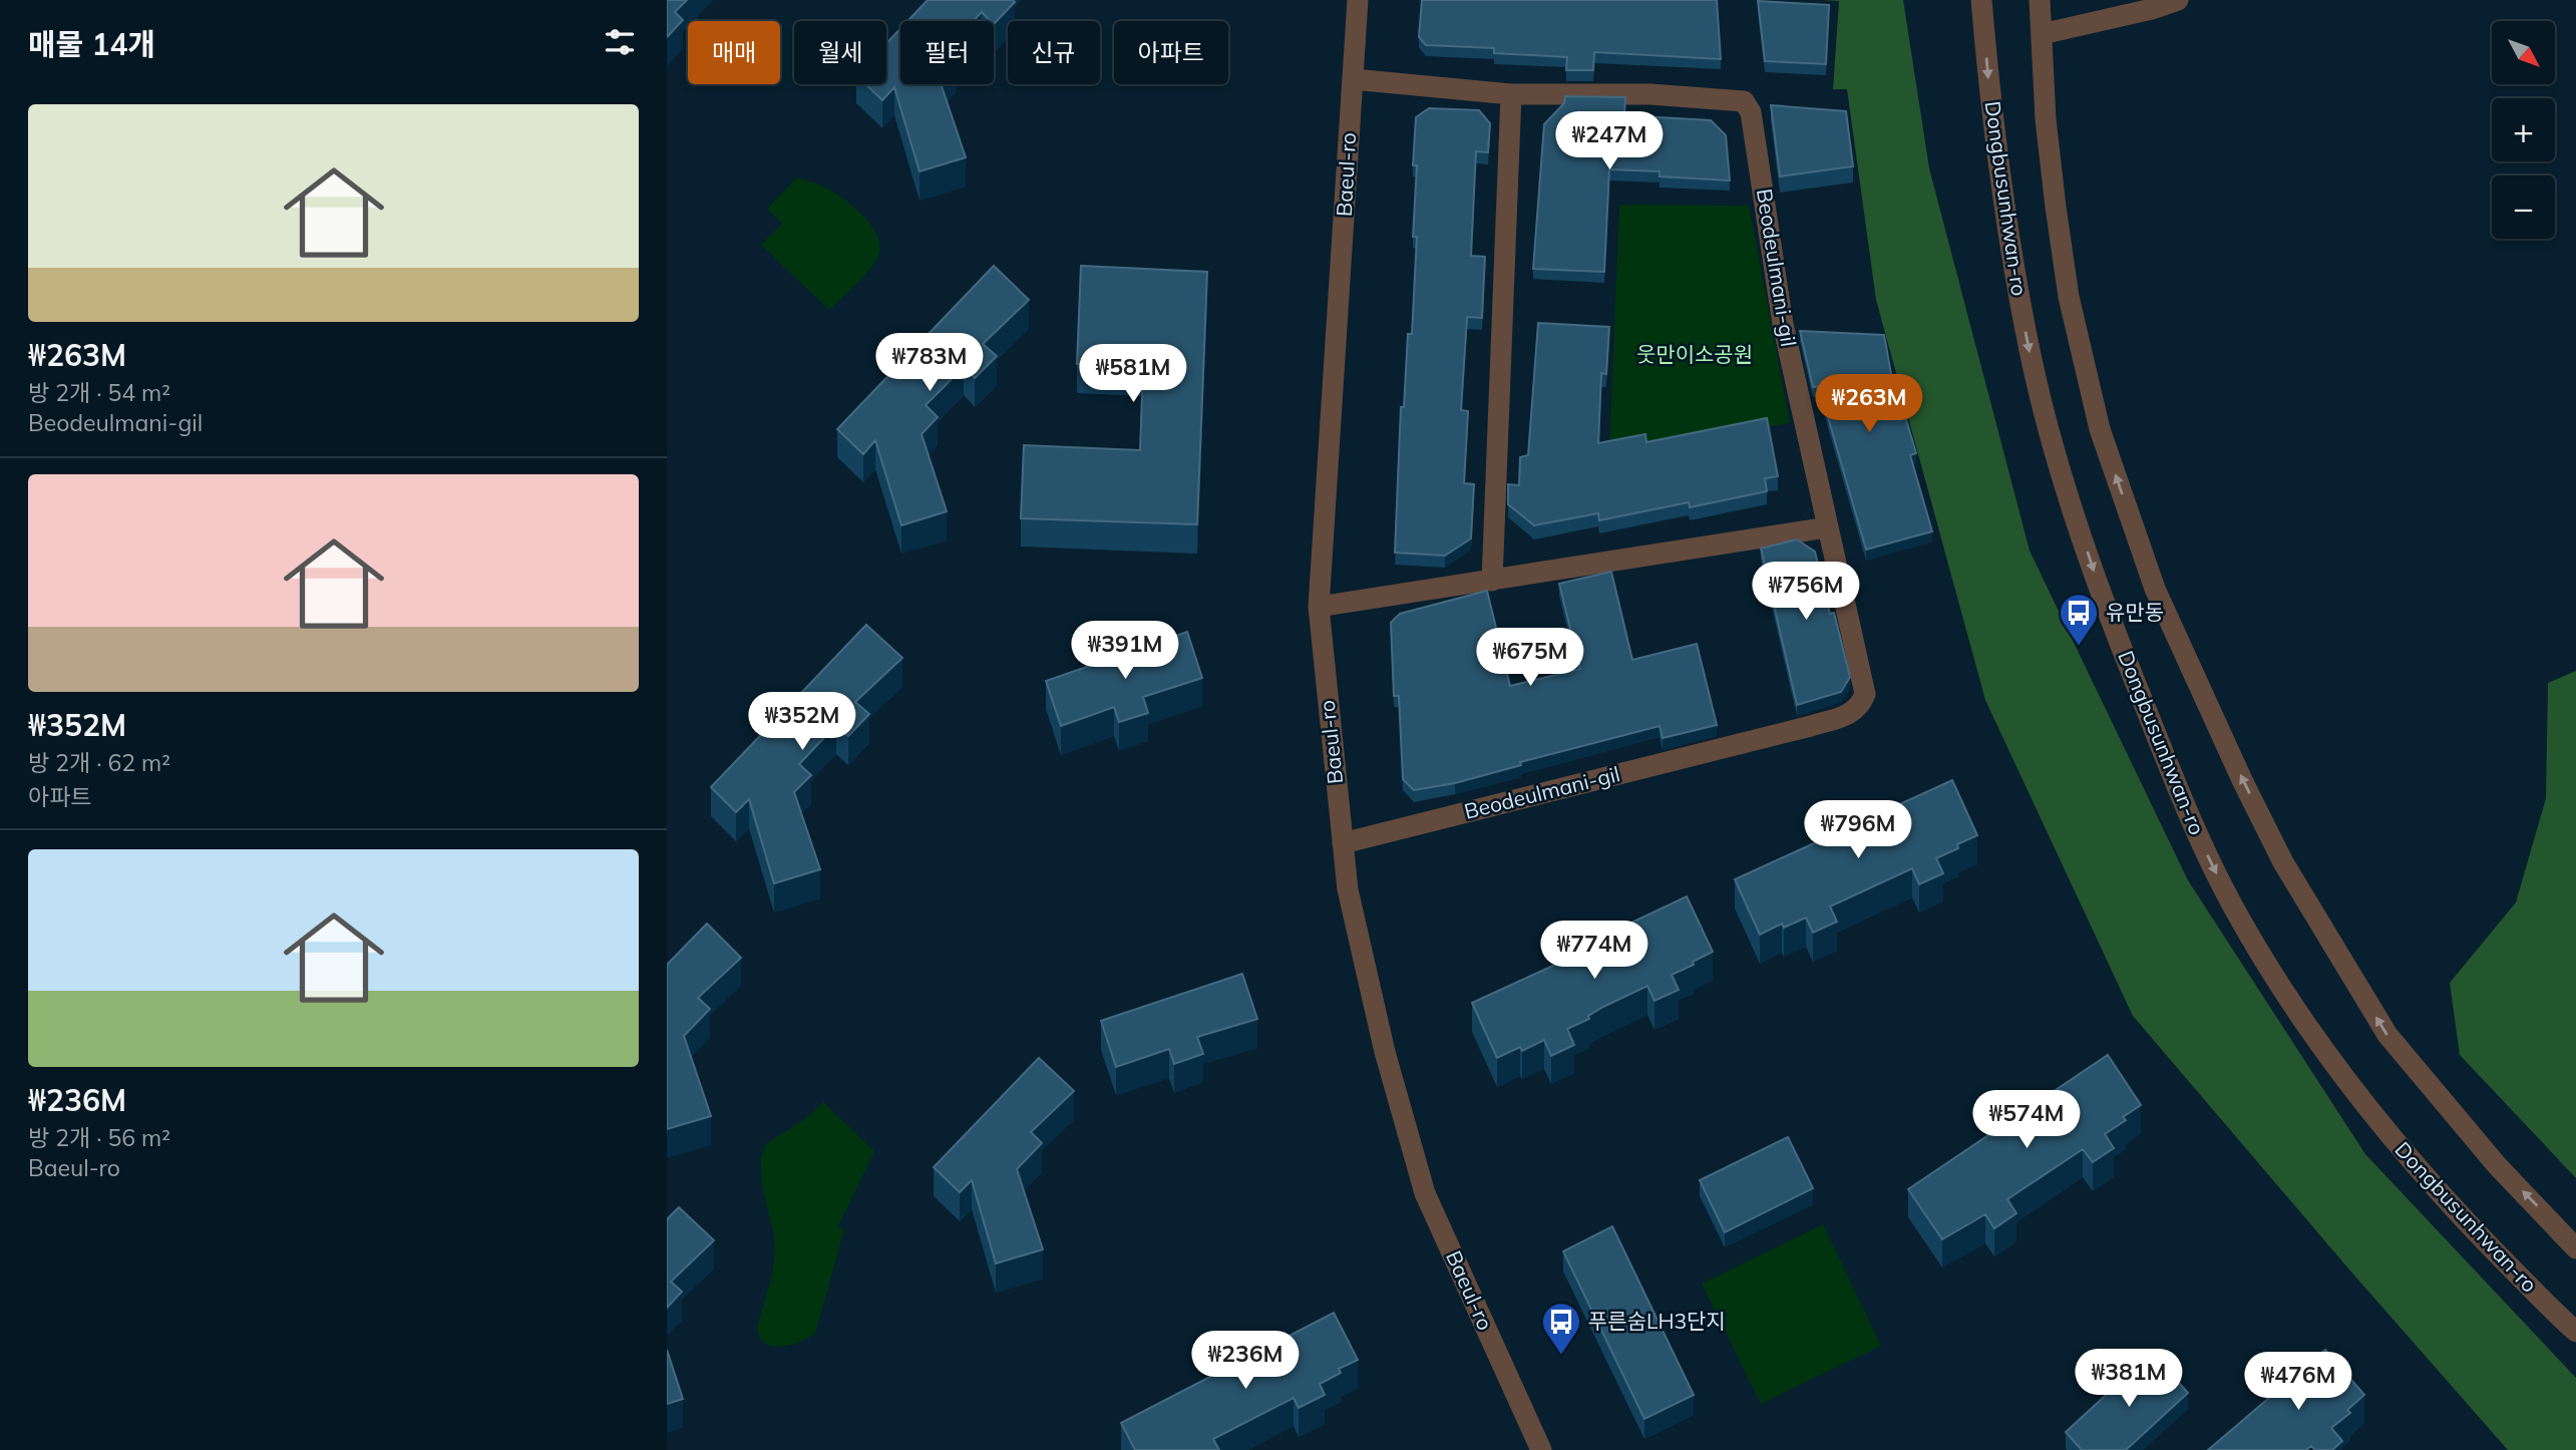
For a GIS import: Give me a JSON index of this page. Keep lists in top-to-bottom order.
{
  "streets": {
    "street": ["Baeul-ro", "Dongbusunhwan-ro", "Beodeulmani-gil"]
  },
  "crossings": [
    ["Baeul-ro", "Beodeulmani-gil"]
  ],
  "parks": ["웃만이소공원"],
  "places": {
    "bus stop": ["유만동", "푸른숨LH3단지"]
  },
  "north": "bottom right",
  "page": {
    "heading": "매물 14개",
    "map_buttons": ["+", "−"],
    "chip": [
      "매매",
      "월세",
      "필터",
      "신규",
      "아파트"
    ],
    "list": [
      {
        "name": "₩263M",
        "note": "방 2개 · 54 m² · Beodeulmani-gil"
      },
      {
        "name": "₩352M",
        "note": "방 2개 · 62 m² · 아파트"
      },
      {
        "name": "₩236M",
        "note": "방 2개 · 56 m² · Baeul-ro"
      }
    ],
    "price": [
      "₩247M",
      "₩783M",
      "₩581M",
      "₩263M",
      "₩756M",
      "₩391M",
      "₩675M",
      "₩352M",
      "₩796M",
      "₩774M",
      "₩574M",
      "₩236M",
      "₩381M",
      "₩476M"
    ]
  }
}
